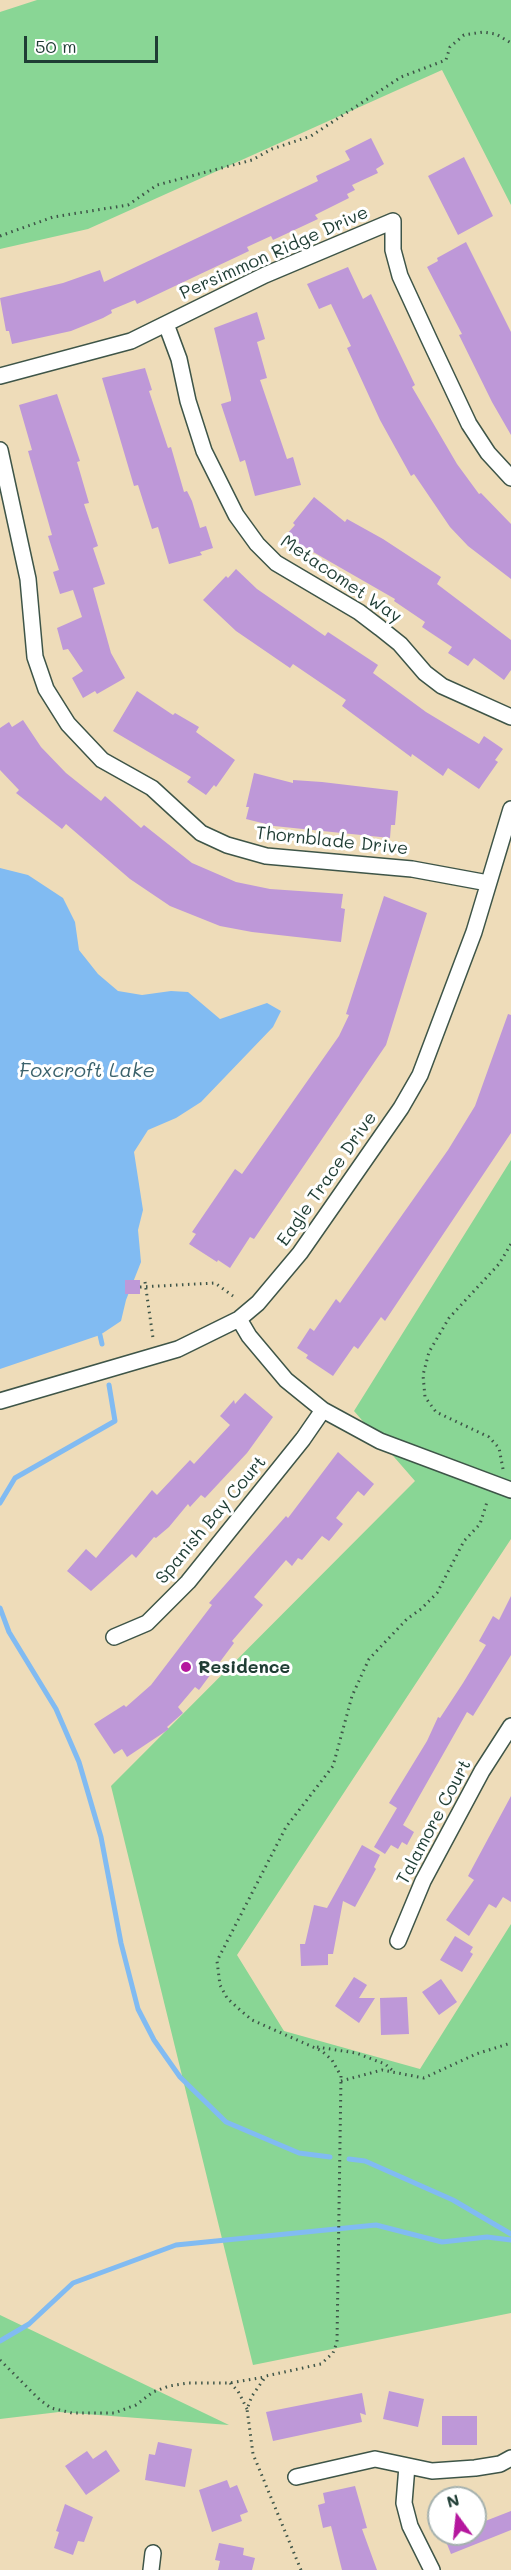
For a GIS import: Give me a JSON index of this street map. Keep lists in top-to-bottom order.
{
  "streets": {
    "street": [
      "Persimmon Ridge Drive",
      "Metacomet Way",
      "Thornblade Drive",
      "Eagle Trace Drive",
      "Spanish Bay Court",
      "Talamore Court"
    ]
  },
  "crossings": [
    ["Persimmon Ridge Drive", "Metacomet Way"],
    ["Thornblade Drive", "Eagle Trace Drive"]
  ],
  "water": ["Foxcroft Lake"],
  "places": ["Residence"],
  "scale_bar": "50 m",
  "north": "top"
}
